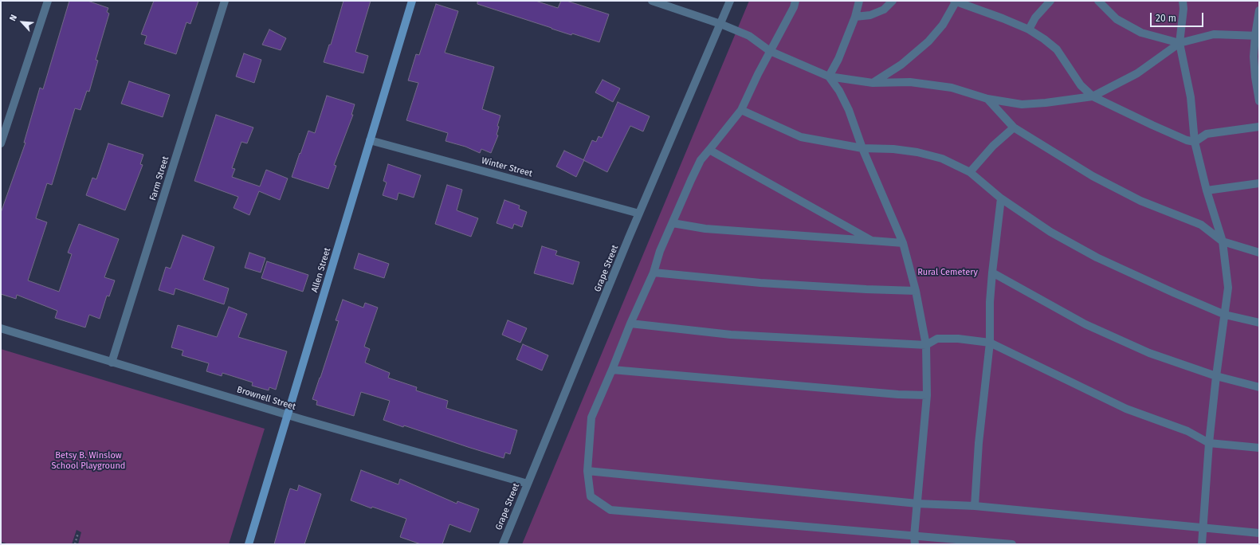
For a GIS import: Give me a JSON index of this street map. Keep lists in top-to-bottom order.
{
  "streets": {
    "street": [
      "Winter Street",
      "Farm Street",
      "Grape Street",
      "Allen Street",
      "Brownell Street"
    ]
  },
  "crossings": [
    ["Winter Street", "Grape Street"],
    ["Winter Street", "Allen Street"],
    ["Farm Street", "Brownell Street"],
    ["Grape Street", "Brownell Street"],
    ["Allen Street", "Brownell Street"]
  ],
  "parks": ["Rural Cemetery", "Betsy B. Winslow School Playground"],
  "scale_bar": "20 m",
  "north": "top left"
}
